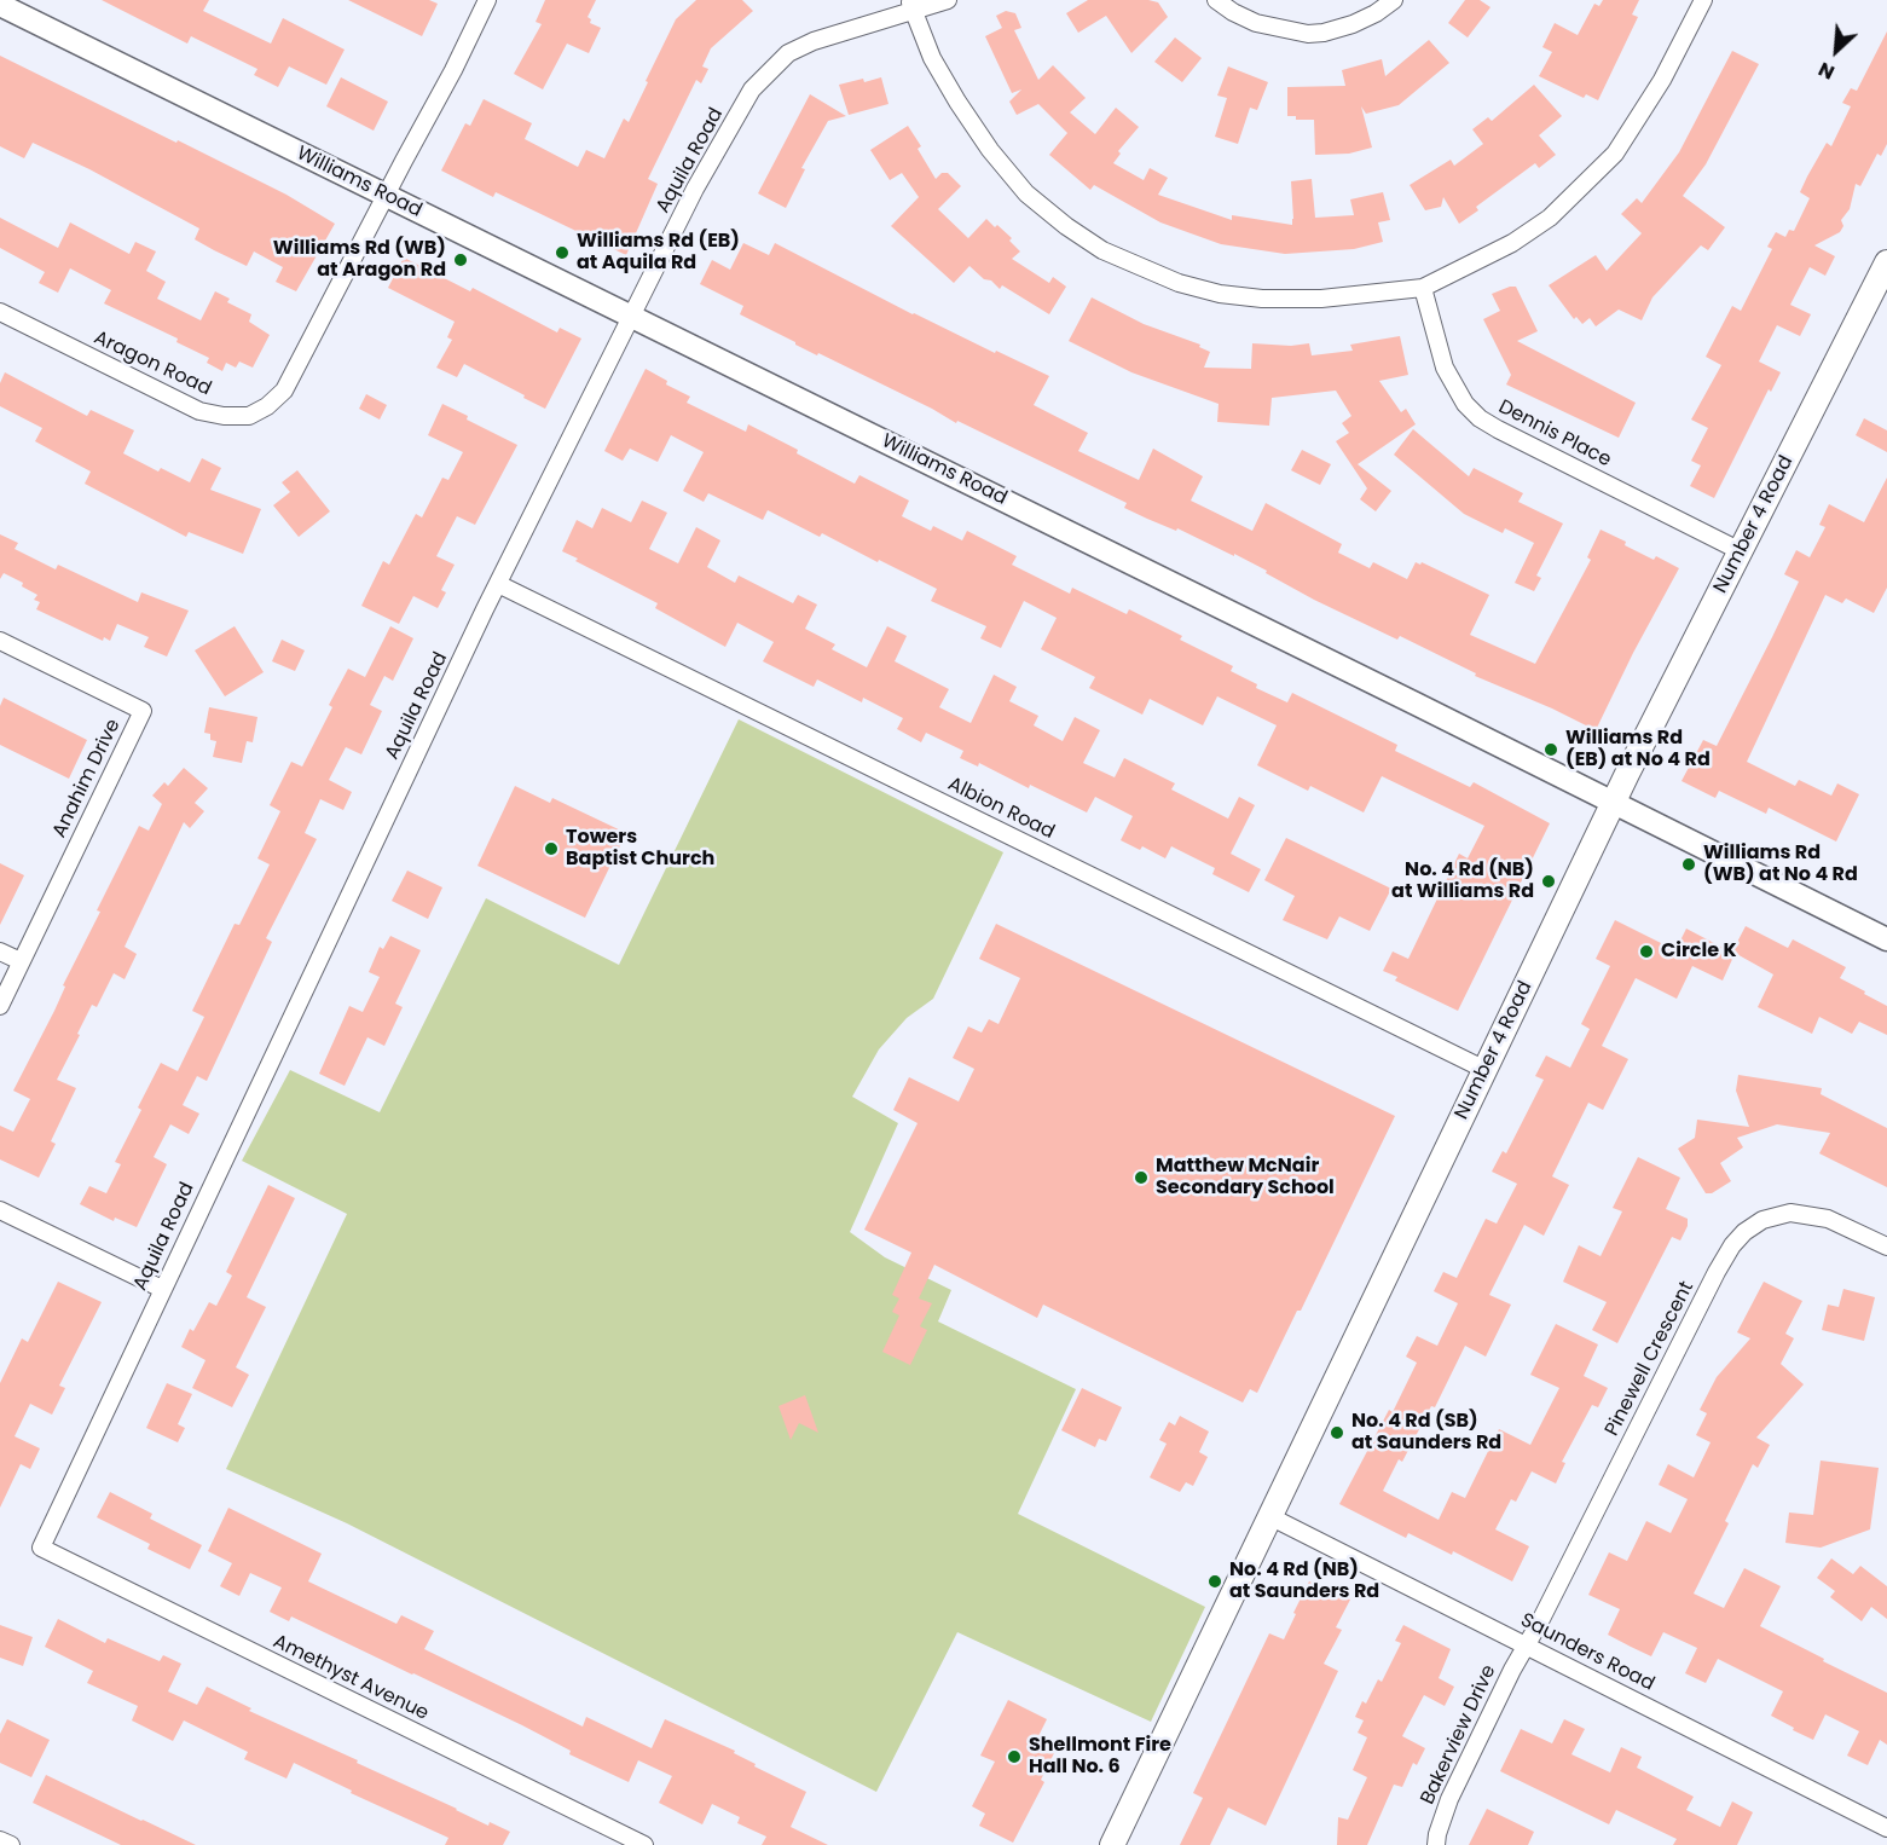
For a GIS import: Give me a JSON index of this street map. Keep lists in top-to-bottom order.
{
  "streets": {
    "main road": ["Number 4 Road"],
    "street": [
      "Aquila Road",
      "Williams Road",
      "Aragon Road",
      "Dennis Place",
      "Anahim Drive",
      "Albion Road",
      "Pinewell Crescent",
      "Saunders Road",
      "Amethyst Avenue",
      "Bakerview Drive"
    ]
  },
  "crossings": [
    ["Aquila Road", "Williams Road"],
    ["Aquila Road", "Albion Road"],
    ["Aquila Road", "Amethyst Avenue"],
    ["Williams Road", "Aragon Road"],
    ["Williams Road", "Number 4 Road"],
    ["Dennis Place", "Number 4 Road"],
    ["Number 4 Road", "Albion Road"],
    ["Number 4 Road", "Saunders Road"],
    ["Pinewell Crescent", "Saunders Road"],
    ["Pinewell Crescent", "Bakerview Drive"],
    ["Saunders Road", "Bakerview Drive"]
  ],
  "places": [
    "Williams Rd (EB) at Aquila Rd",
    "Williams Rd (WB) at Aragon Rd",
    "Williams Rd (EB) at No 4 Rd",
    "Towers Baptist Church",
    "Williams Rd (WB) at No 4 Rd",
    "No. 4 Rd (NB) at Williams Rd",
    "Circle K",
    "Matthew McNair Secondary School",
    "No. 4 Rd (SB) at Saunders Rd",
    "No. 4 Rd (NB) at Saunders Rd",
    "Shellmont Fire Hall No. 6"
  ],
  "north": "bottom left"
}
